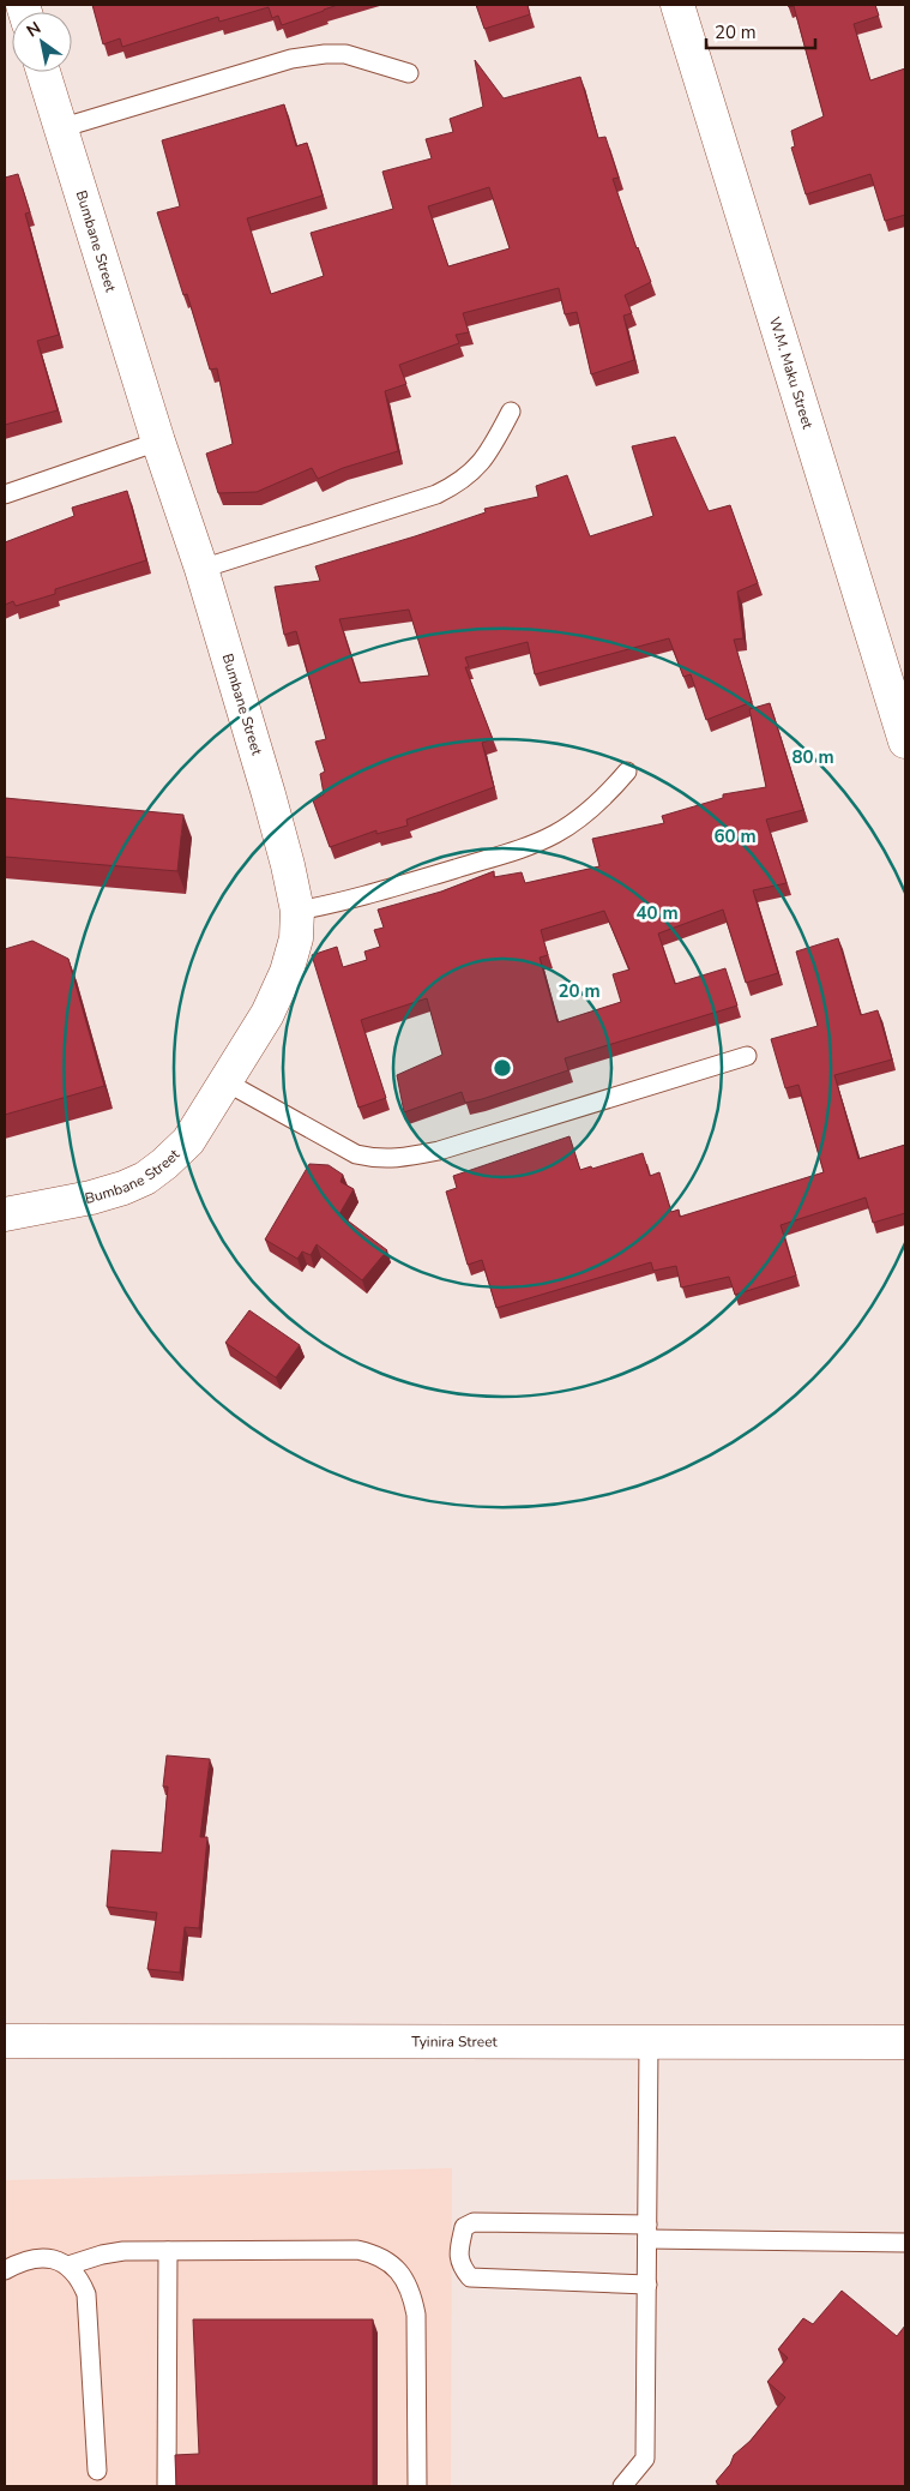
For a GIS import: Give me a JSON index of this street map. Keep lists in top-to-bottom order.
{
  "streets": {
    "street": ["Bumbane Street", "W.M. Maku Street", "Tyinira Street"]
  },
  "scale_bar": "20 m",
  "north": "top left",
  "rings": [
    "80 m",
    "60 m",
    "40 m",
    "20 m"
  ]
}
